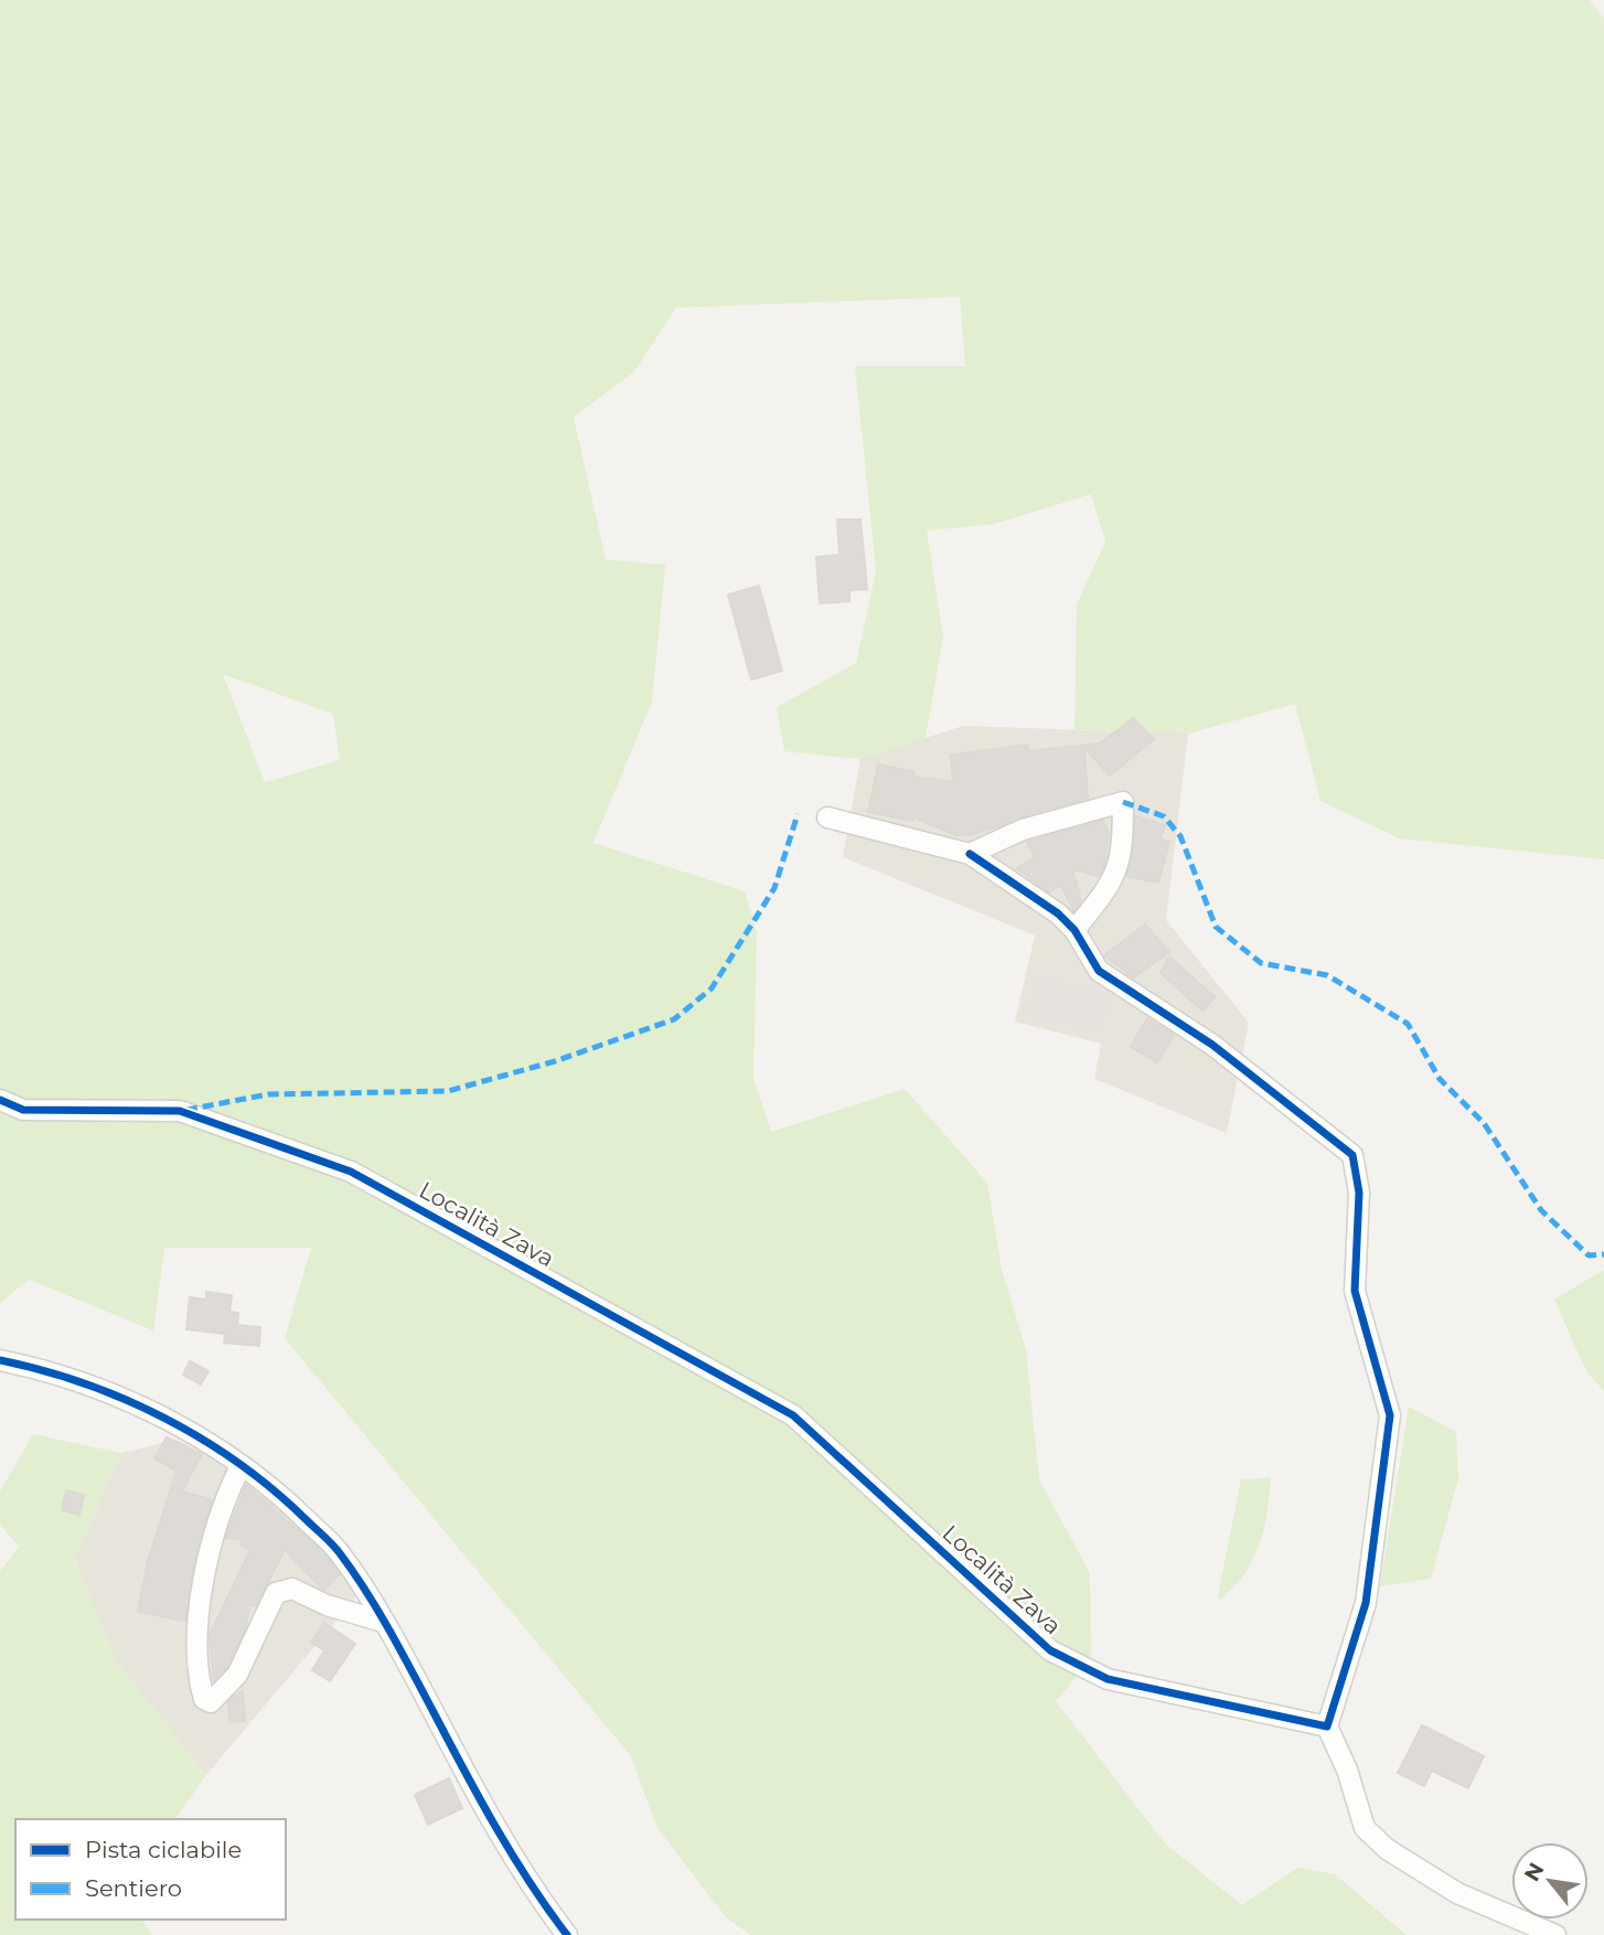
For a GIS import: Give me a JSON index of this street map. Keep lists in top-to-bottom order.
{
  "streets": {
    "street": ["Località Zava"]
  },
  "legend": ["Pista ciclabile", "Sentiero"],
  "north": "top left"
}
